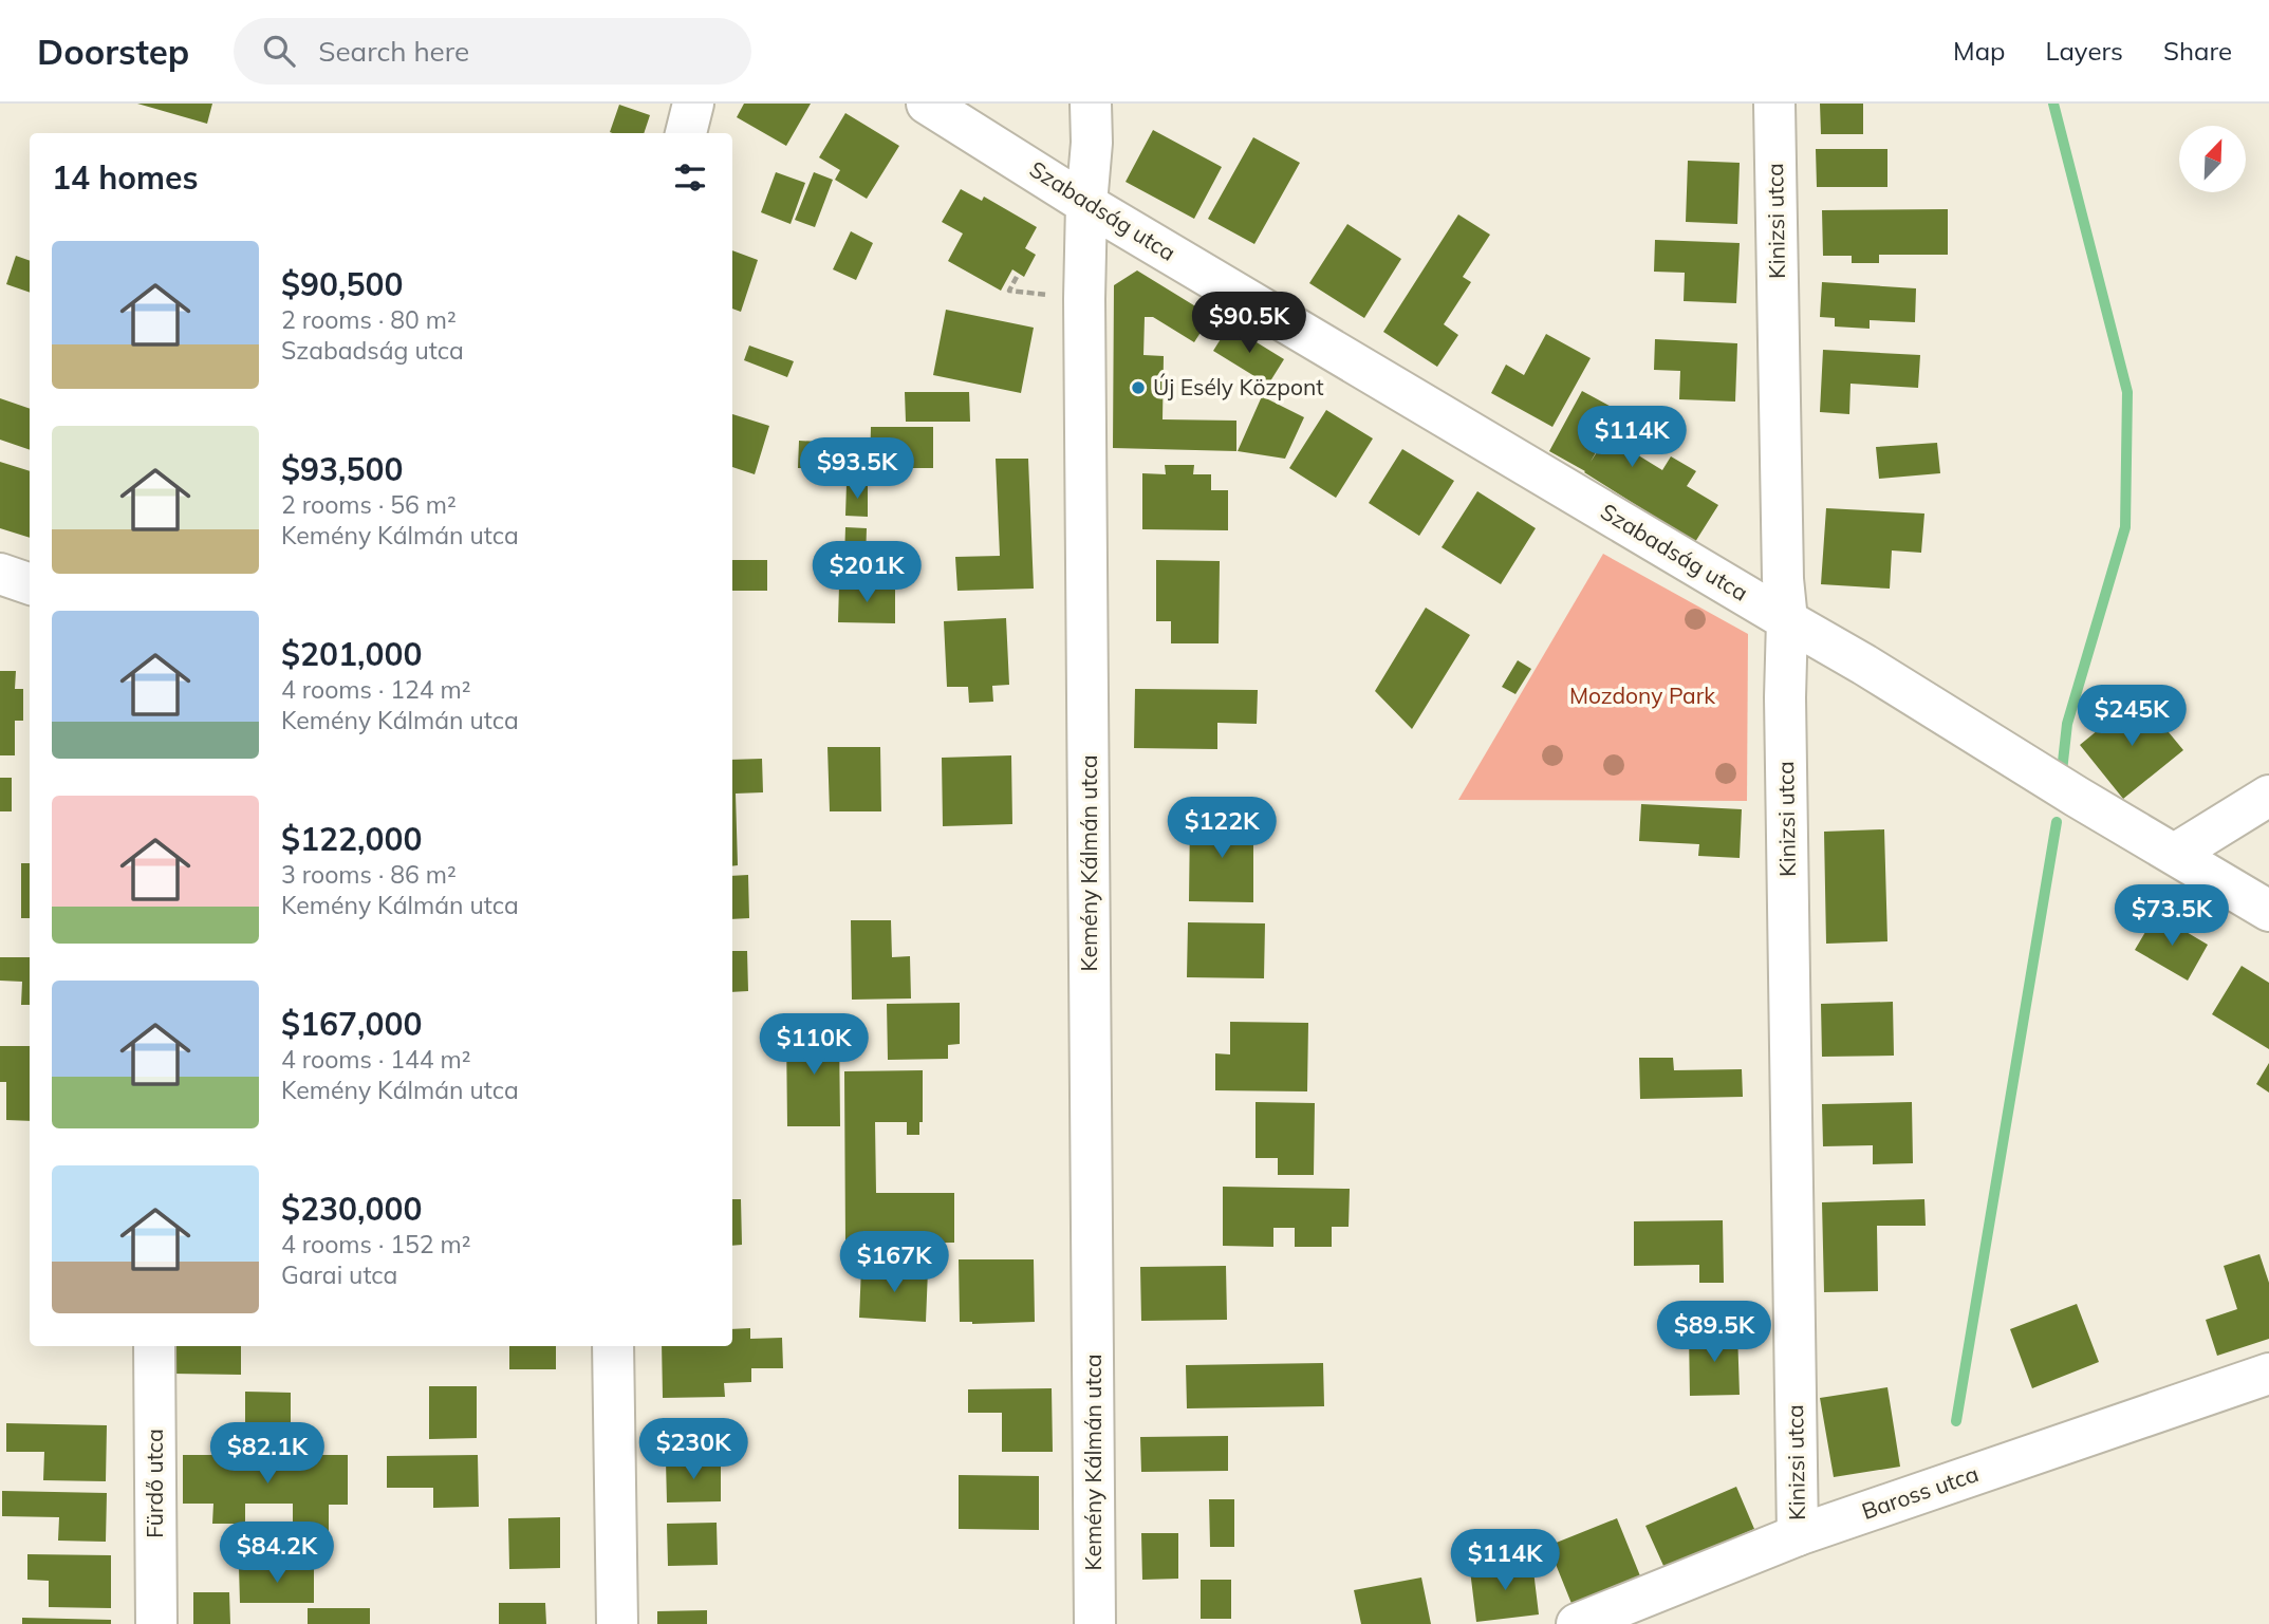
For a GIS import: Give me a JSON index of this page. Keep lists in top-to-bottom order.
{
  "streets": {
    "street": [
      "Szabadság utca",
      "Kinizsi utca",
      "Kemény Kálmán utca",
      "Fürdő utca",
      "Baross utca"
    ]
  },
  "crossings": [
    ["Szabadság utca", "Kinizsi utca"],
    ["Szabadság utca", "Kemény Kálmán utca"],
    ["Kinizsi utca", "Baross utca"]
  ],
  "parks": ["Mozdony Park"],
  "places": ["Új Esély Központ"],
  "north": "top right",
  "page": {
    "header": "Doorstep",
    "search": "Search here",
    "nav": ["Map", "Layers", "Share"],
    "heading": "14 homes",
    "list": [
      {
        "name": "$90,500",
        "note": "2 rooms · 80 m² · Szabadság utca"
      },
      {
        "name": "$93,500",
        "note": "2 rooms · 56 m² · Kemény Kálmán utca"
      },
      {
        "name": "$201,000",
        "note": "4 rooms · 124 m² · Kemény Kálmán utca"
      },
      {
        "name": "$122,000",
        "note": "3 rooms · 86 m² · Kemény Kálmán utca"
      },
      {
        "name": "$167,000",
        "note": "4 rooms · 144 m² · Kemény Kálmán utca"
      },
      {
        "name": "$230,000",
        "note": "4 rooms · 152 m² · Garai utca"
      }
    ],
    "price": [
      "$90.5K",
      "$114K",
      "$93.5K",
      "$201K",
      "$245K",
      "$122K",
      "$73.5K",
      "$110K",
      "$167K",
      "$89.5K",
      "$230K",
      "$82.1K",
      "$84.2K",
      "$114K"
    ]
  }
}
